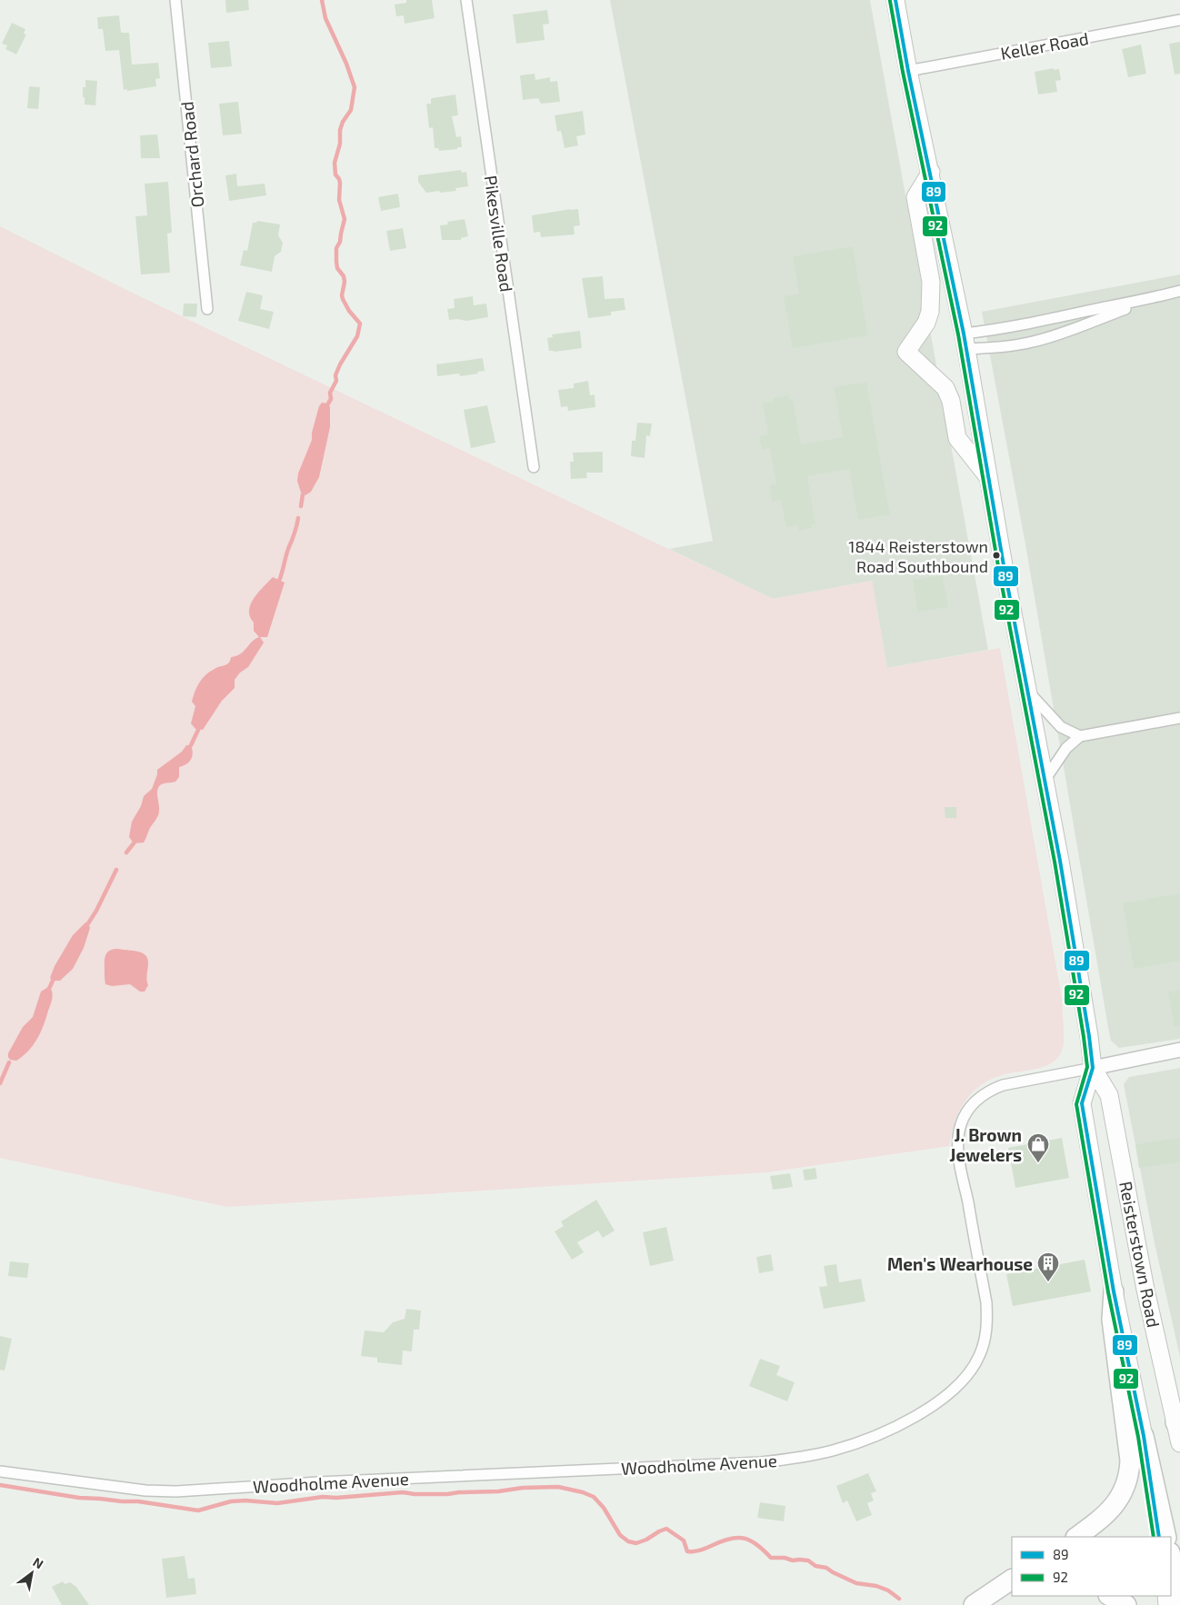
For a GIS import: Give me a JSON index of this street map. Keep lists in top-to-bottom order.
{
  "streets": {
    "main road": ["Reisterstown Road"],
    "street": [
      "Keller Road",
      "Orchard Road",
      "Pikesville Road",
      "Woodholme Avenue"
    ]
  },
  "crossings": [
    ["Keller Road", "Reisterstown Road"],
    ["Reisterstown Road", "Woodholme Avenue"]
  ],
  "places": {
    "other": ["1844 Reisterstown Road Southbound"],
    "shop": ["J. Brown Jewelers"],
    "building": ["Men's Wearhouse"]
  },
  "lines": ["transit line 89", "transit line 92"],
  "legend": ["89", "92"],
  "north": "top right"
}
